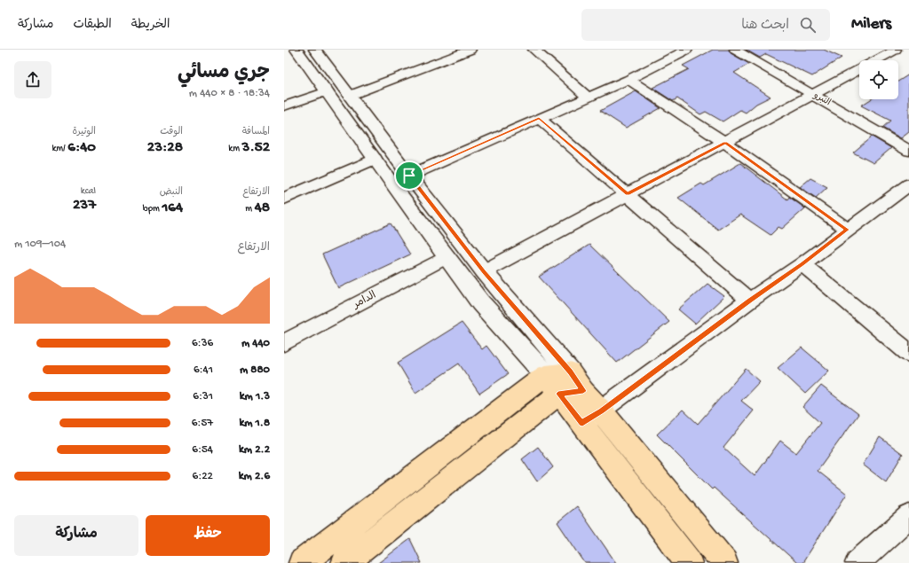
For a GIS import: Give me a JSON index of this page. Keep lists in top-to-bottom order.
{
  "streets": {
    "street": ["النبرو", "الدامر"]
  },
  "page": {
    "header": "Milers",
    "search": "ابحث هنا",
    "nav": ["الخريطة", "الطبقات", "مشاركة"],
    "heading": ["جري مسائي", "18:34 · 8 × 440 m"],
    "stats": [
      ["المسافة", "3.52 km"],
      ["الوقت", "23:28"],
      ["الوتيرة", "6:40 /km"],
      ["الارتفاع", "48 m"],
      ["النبض", "164 bpm"],
      ["kcal", "237"]
    ],
    "chart": ["الارتفاع", "104–109 m"],
    "list": [
      {
        "name": "440 m",
        "note": "6:36"
      },
      {
        "name": "880 m",
        "note": "6:41"
      },
      {
        "name": "1.3 km",
        "note": "6:31"
      },
      {
        "name": "1.8 km",
        "note": "6:57"
      },
      {
        "name": "2.2 km",
        "note": "6:54"
      },
      {
        "name": "2.6 km",
        "note": "6:22"
      }
    ],
    "buttons": ["حفظ", "مشاركة"]
  }
}
